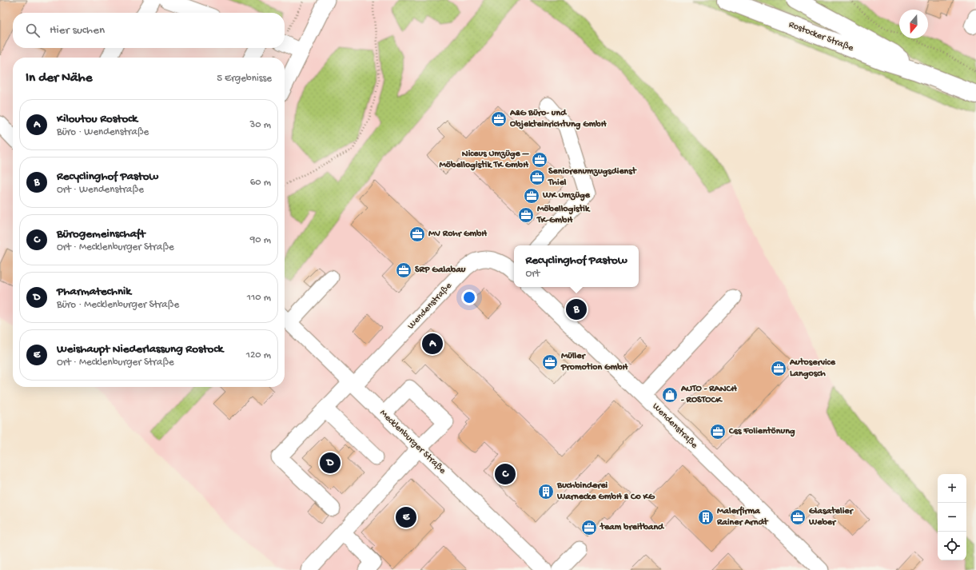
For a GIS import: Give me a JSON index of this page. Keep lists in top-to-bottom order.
{
  "streets": {
    "main road": ["Rostocker Straße"],
    "street": ["Wendenstraße", "Mecklenburger Straße"]
  },
  "crossings": [
    ["Wendenstraße", "Mecklenburger Straße"]
  ],
  "places": {
    "office": [
      "A&G Büro- und Objekteinrichtung GmbH",
      "Niceus Umzüge – Möbellogistik TK GmbH",
      "Seniorenumzugsdienst Thiel",
      "WK Umzüge",
      "Möbellogistik TK-GmbH",
      "MV Rohr GmbH",
      "SRP Galabau",
      "Müller Promotion GmbH",
      "Autoservice Langosch",
      "Css Folientönung",
      "Glasatelier Weber",
      "team breitband"
    ],
    "shop": ["AUTO - RANCH - ROSTOCK"],
    "building": ["Buchbinderei Warnecke GmbH & Co KG", "Malerfirma Rainer Arndt"]
  },
  "north": "bottom",
  "page": {
    "search": "Hier suchen",
    "heading": ["In der Nähe", "5 Ergebnisse"],
    "list": [
      {
        "mark": "A",
        "name": "Kiloutou Rostock",
        "note": "Büro · Wendenstraße",
        "value": "30 m"
      },
      {
        "mark": "B",
        "name": "Recyclinghof Pastow",
        "note": "Ort · Wendenstraße",
        "value": "60 m"
      },
      {
        "mark": "C",
        "name": "Bürogemeinschaft",
        "note": "Ort · Mecklenburger Straße",
        "value": "90 m"
      },
      {
        "mark": "D",
        "name": "Pharmatechnik",
        "note": "Büro · Mecklenburger Straße",
        "value": "110 m"
      },
      {
        "mark": "E",
        "name": "Weishaupt Niederlassung Rostock",
        "note": "Ort · Mecklenburger Straße",
        "value": "120 m"
      }
    ],
    "popup": ["Recyclinghof Pastow", "Ort"],
    "pins": [
      "B",
      "A",
      "D",
      "C",
      "E"
    ],
    "map_buttons": ["+", "−"]
  }
}
